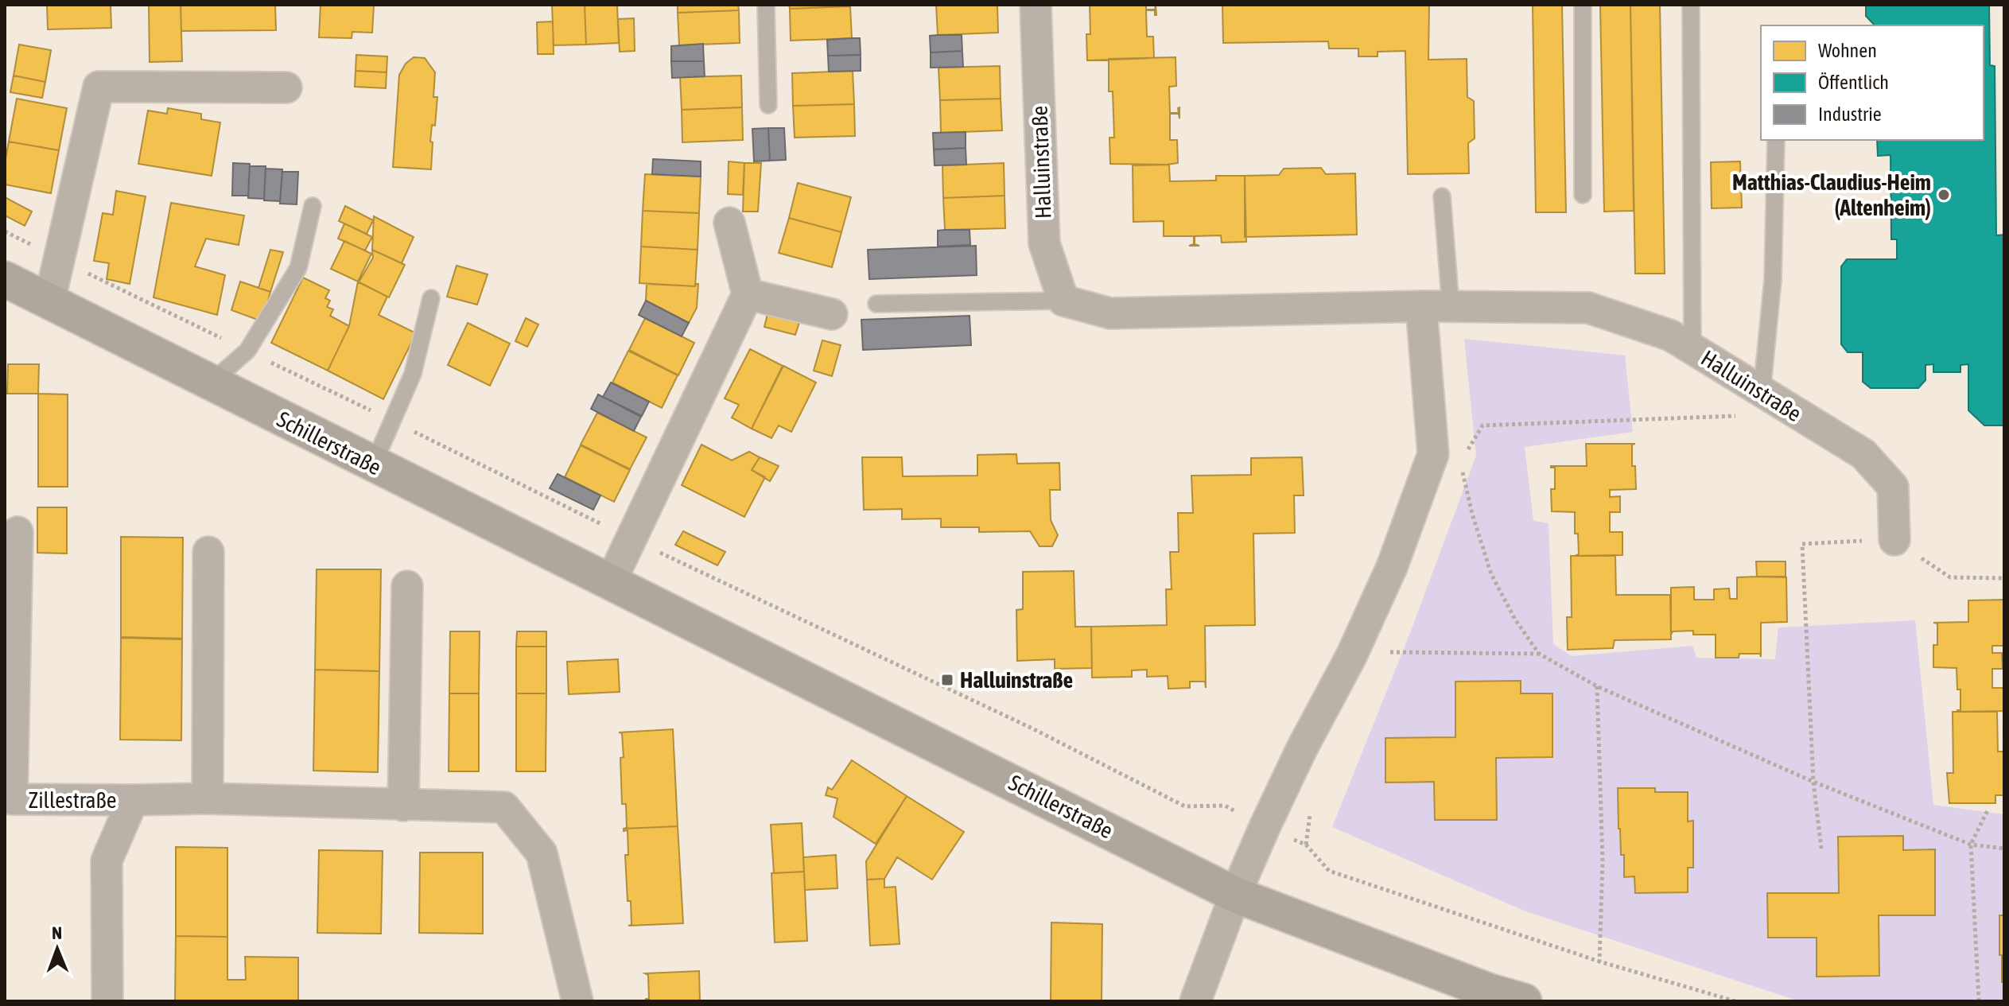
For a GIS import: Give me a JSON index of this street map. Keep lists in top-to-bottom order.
{
  "streets": {
    "main road": ["Schillerstraße"],
    "street": ["Halluinstraße", "Zillestraße"]
  },
  "places": {
    "other": ["Matthias-Claudius-Heim (Altenheim)"],
    "transit": ["Halluinstraße"]
  },
  "legend": ["Wohnen", "Öffentlich", "Industrie"],
  "north": "top"
}
